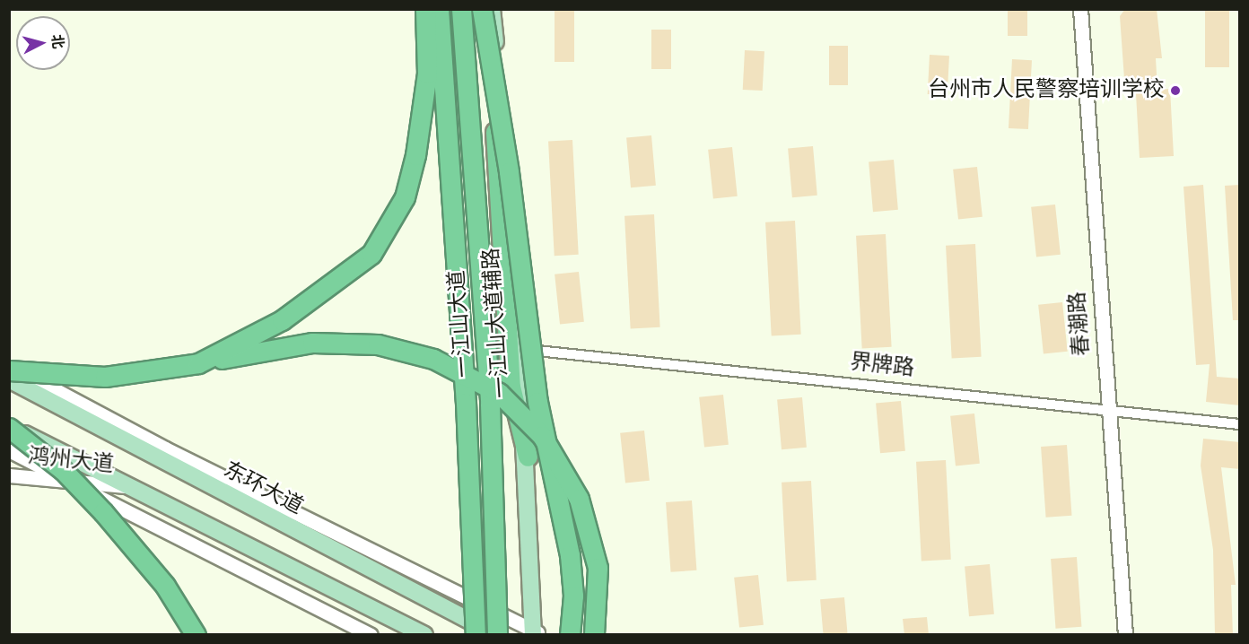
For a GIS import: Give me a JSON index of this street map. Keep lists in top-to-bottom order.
{
  "streets": {
    "highway": ["一江山大道"],
    "main road": [
      "一江山大道辅路",
      "春潮路",
      "鸿州大道",
      "东环大道"
    ],
    "street": ["界牌路"]
  },
  "crossings": [
    ["一江山大道辅路", "界牌路"],
    ["一江山大道", "东环大道"],
    ["春潮路", "界牌路"]
  ],
  "places": ["台州市人民警察培训学校"],
  "north": "right"
}
